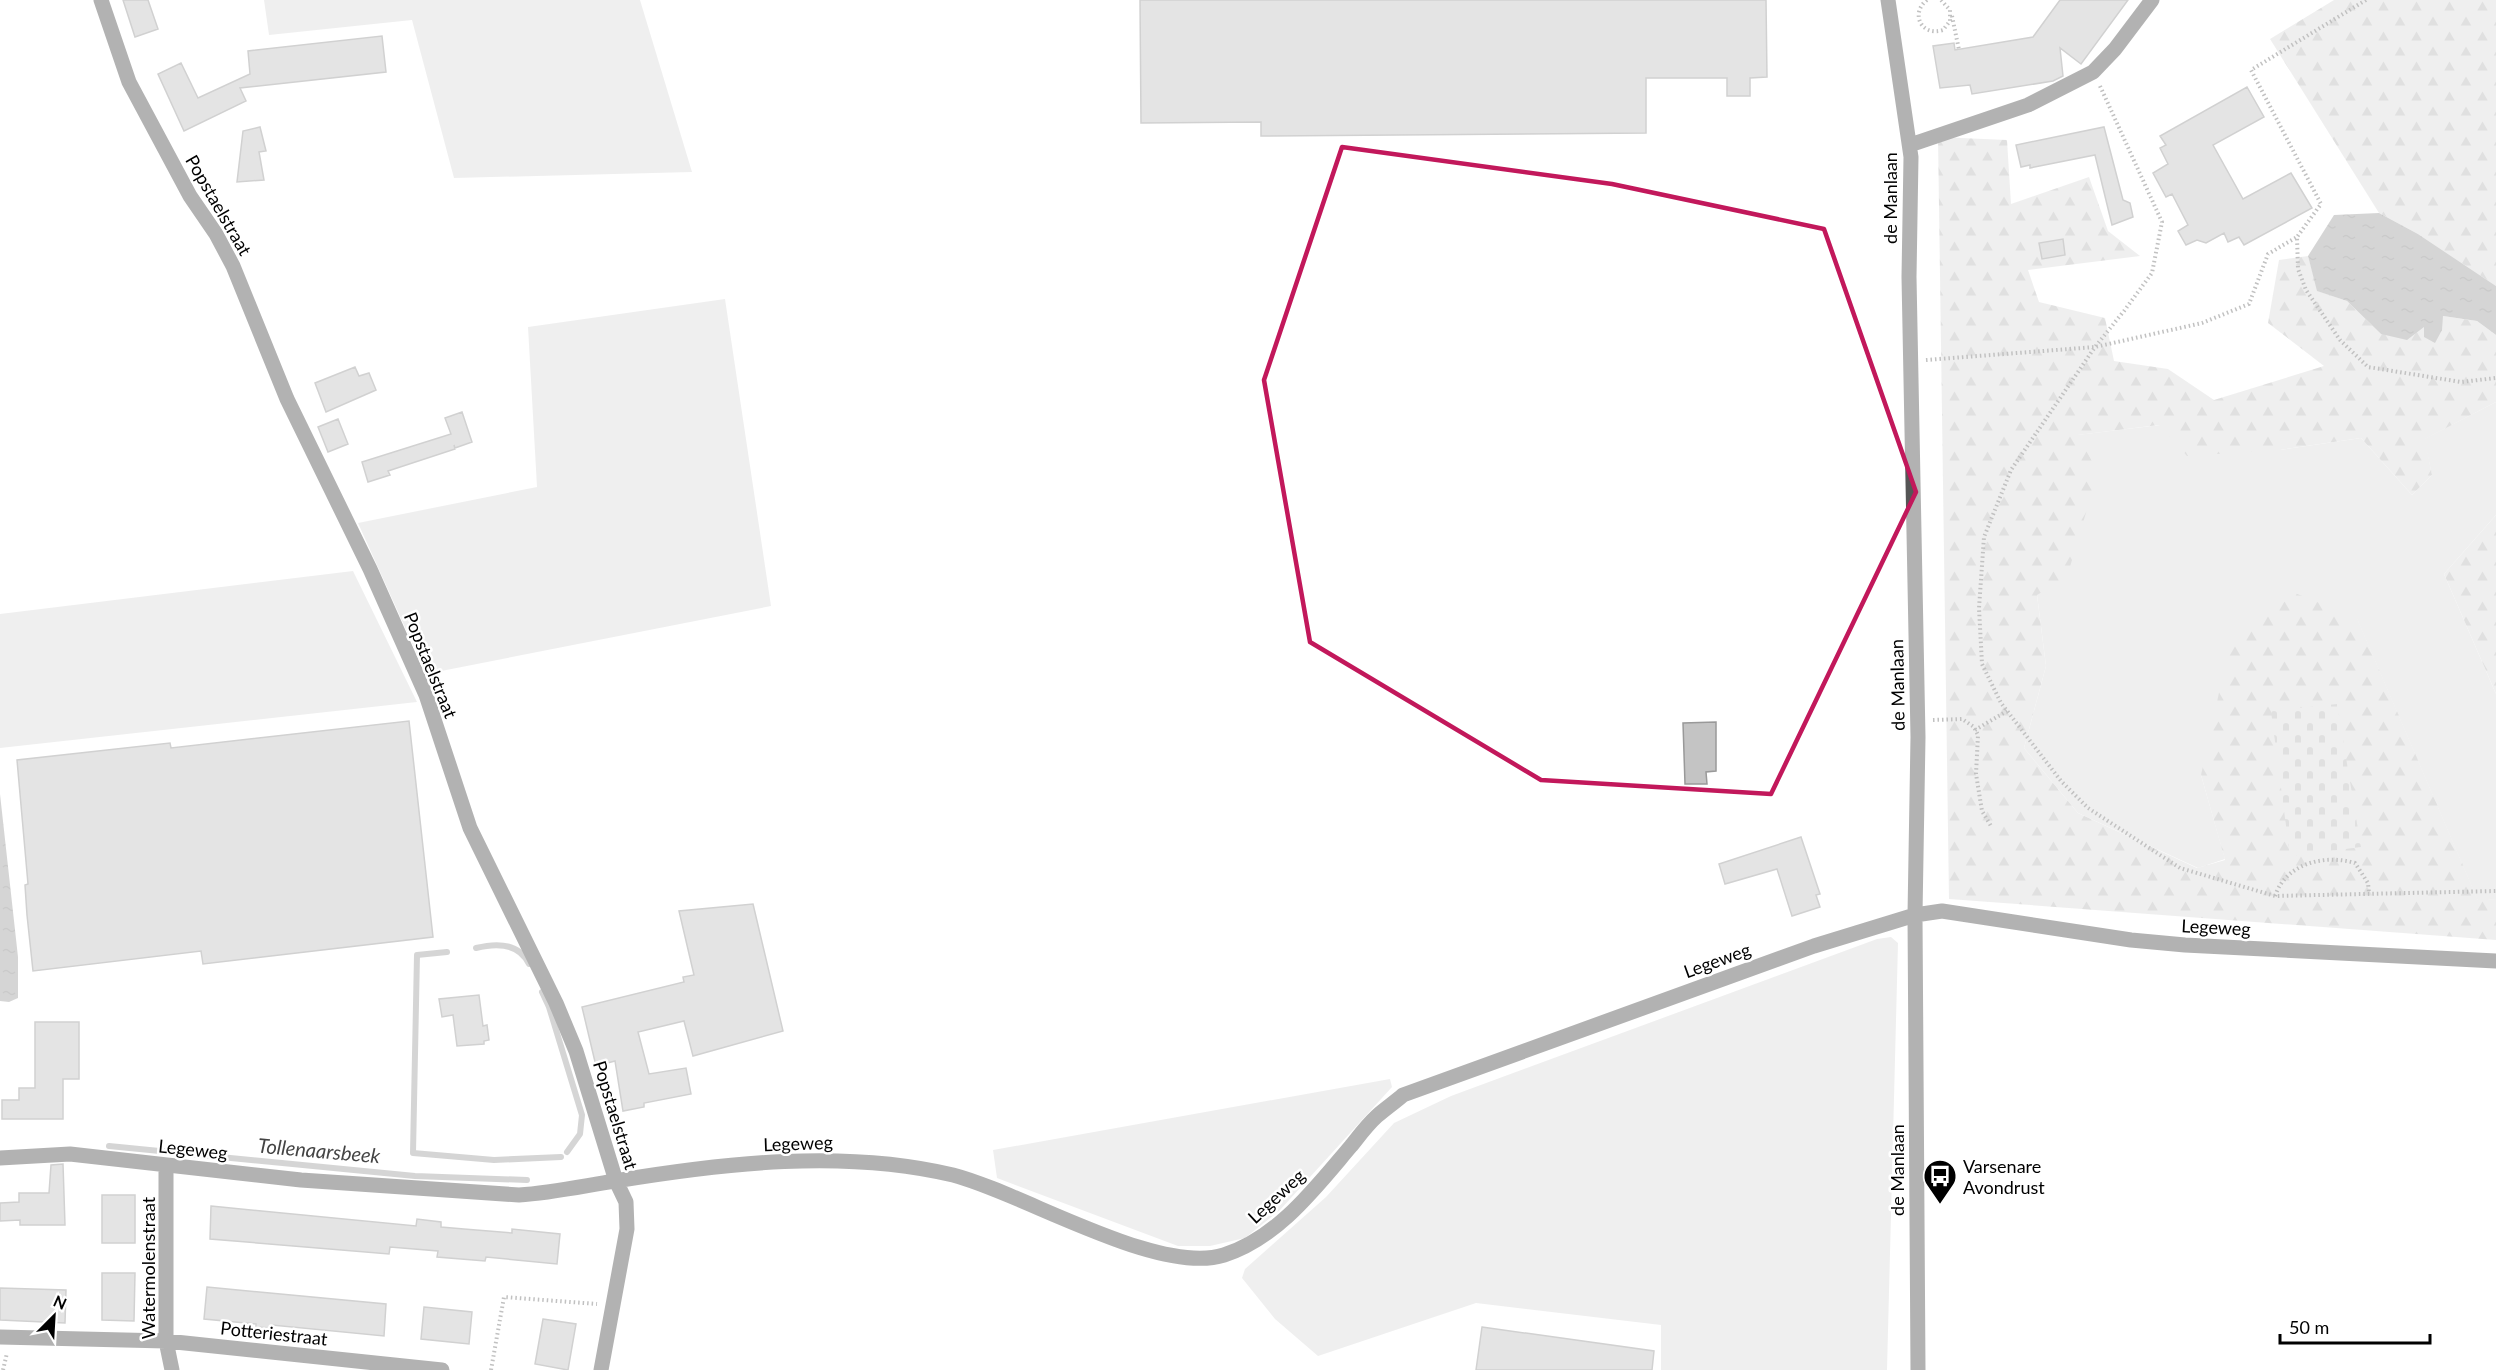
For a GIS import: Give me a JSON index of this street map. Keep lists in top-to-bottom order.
{
  "streets": {
    "street": [
      "de Manlaan",
      "Popstaelstraat",
      "Legeweg",
      "Watermolenstraat",
      "Potteriestraat"
    ]
  },
  "crossings": [
    ["de Manlaan", "Legeweg"],
    ["Popstaelstraat", "Legeweg"],
    ["Legeweg", "Watermolenstraat"],
    ["Watermolenstraat", "Potteriestraat"]
  ],
  "water": ["Tollenaarsbeek"],
  "places": {
    "bus stop": ["Varsenare Avondrust"]
  },
  "scale_bar": "50 m",
  "north": "top right"
}
